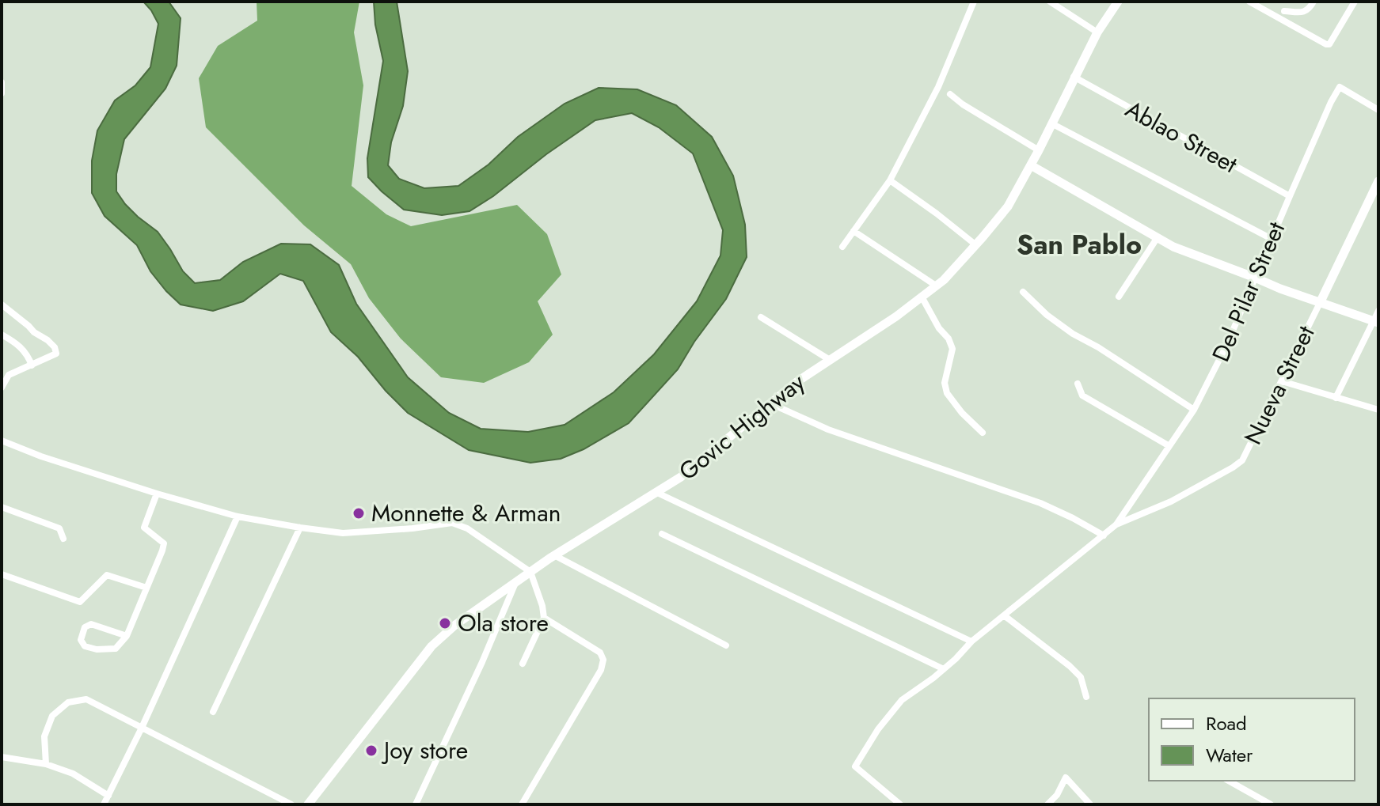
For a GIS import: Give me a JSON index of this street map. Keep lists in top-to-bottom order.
{
  "streets": {
    "main road": ["Nueva Street", "Govic Highway"],
    "street": ["Ablao Street", "Del Pilar Street"]
  },
  "crossings": [
    ["Ablao Street", "Del Pilar Street"],
    ["Ablao Street", "Govic Highway"],
    ["Del Pilar Street", "Nueva Street"]
  ],
  "districts": ["San Pablo"],
  "places": ["Monnette & Arman", "Ola store", "Joy store"],
  "legend": ["Road", "Water"]
}
